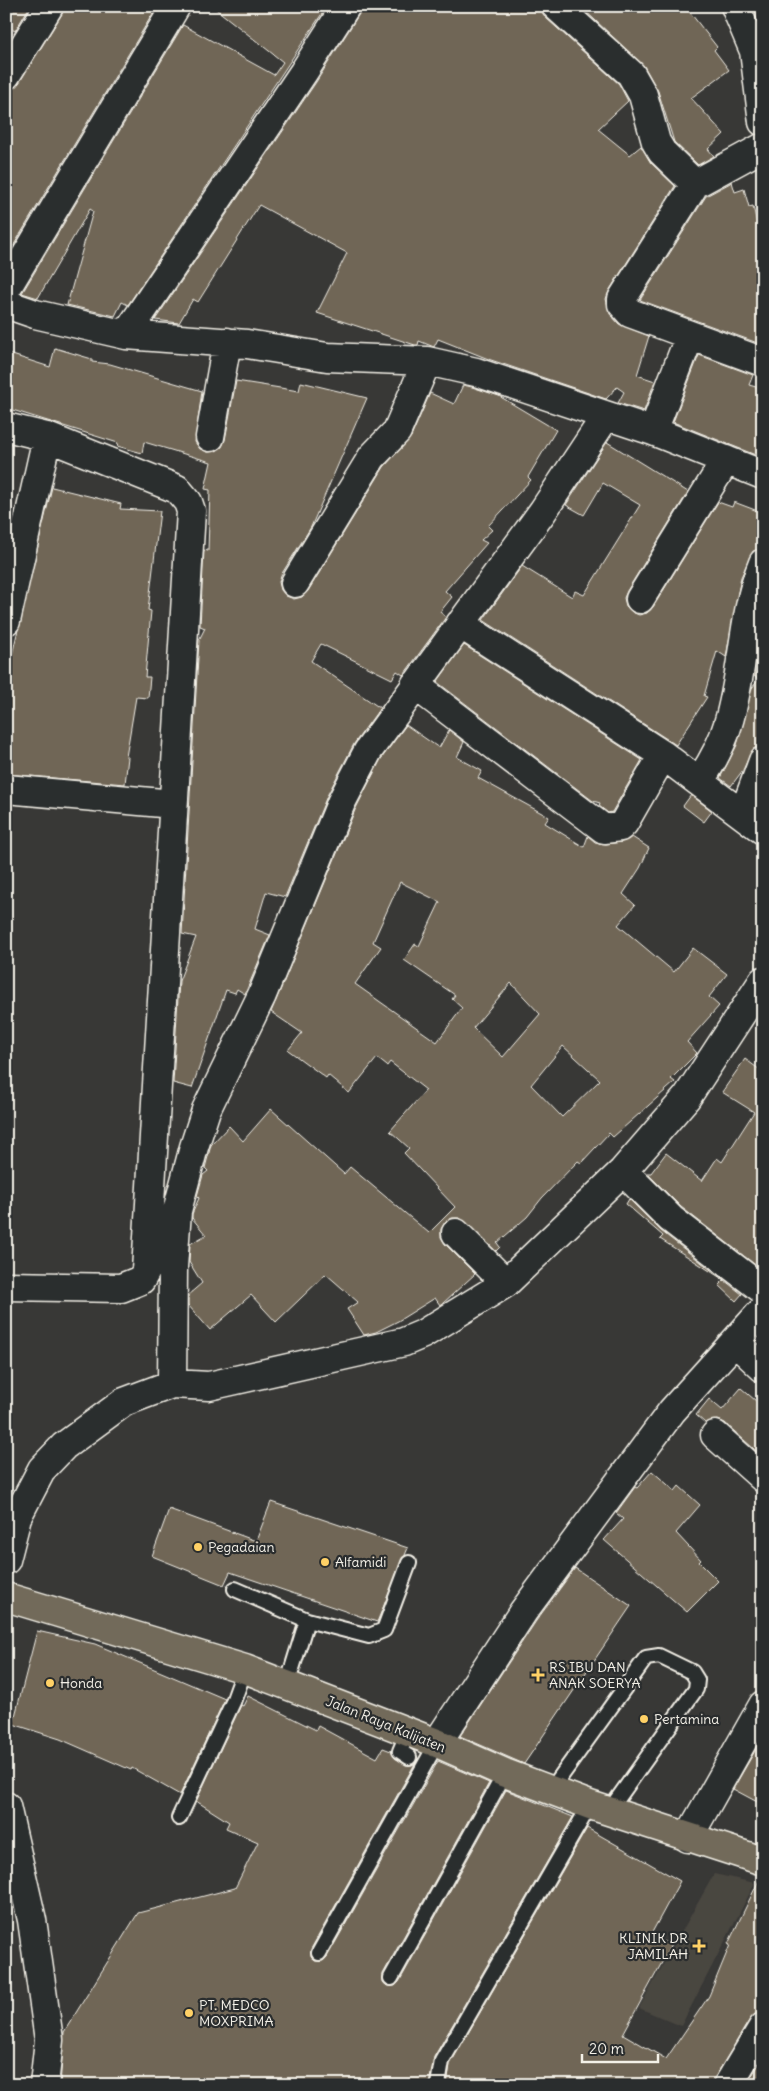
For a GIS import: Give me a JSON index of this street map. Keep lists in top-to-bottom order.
{
  "streets": {
    "main road": ["Jalan Raya Kalijaten"]
  },
  "places": {
    "other": [
      "Pegadaian",
      "Alfamidi",
      "Honda",
      "Pertamina",
      "PT. MEDCO MOXPRIMA"
    ],
    "health": ["RS IBU DAN ANAK SOERYA", "KLINIK DR JAMILAH"]
  },
  "scale_bar": "20 m"
}
